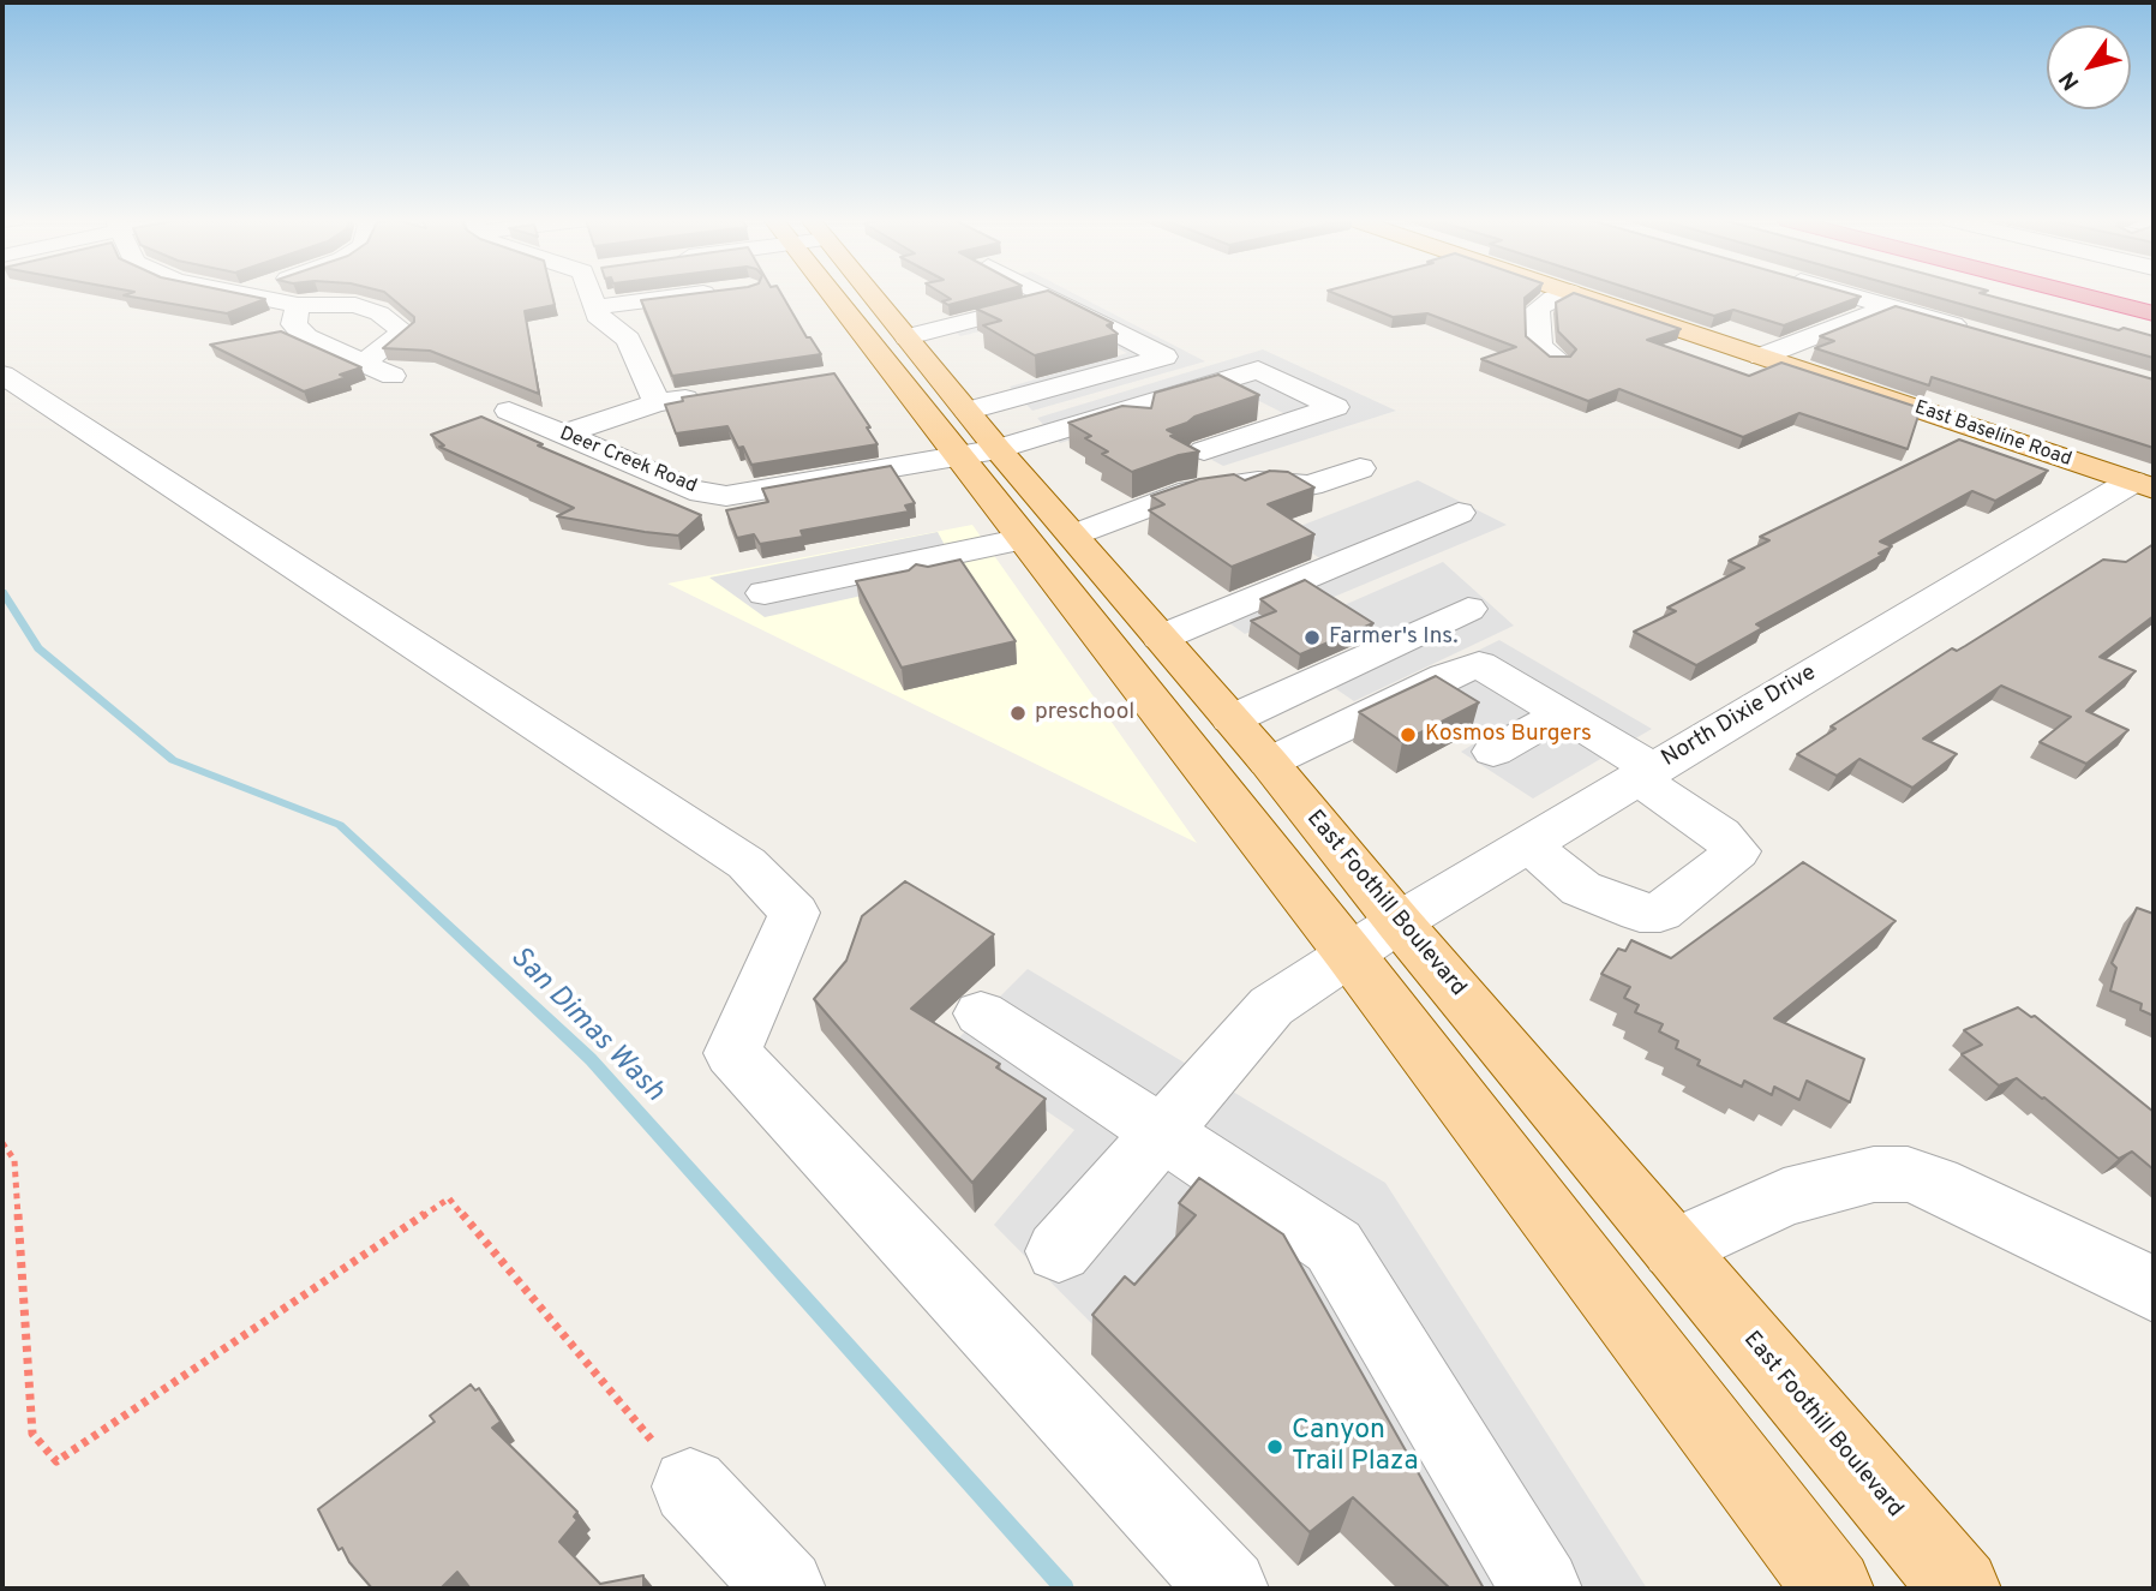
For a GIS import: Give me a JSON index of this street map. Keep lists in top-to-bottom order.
{
  "streets": {
    "main road": ["East Baseline Road", "East Foothill Boulevard"],
    "street": ["Deer Creek Road", "North Dixie Drive"]
  },
  "crossings": [
    ["East Baseline Road", "North Dixie Drive"],
    ["Deer Creek Road", "East Foothill Boulevard"],
    ["North Dixie Drive", "East Foothill Boulevard"]
  ],
  "water": ["San Dimas Wash"],
  "places": [
    "Farmer's Ins.",
    "preschool",
    "Kosmos Burgers",
    "Canyon Trail Plaza"
  ],
  "north": "bottom left"
}
